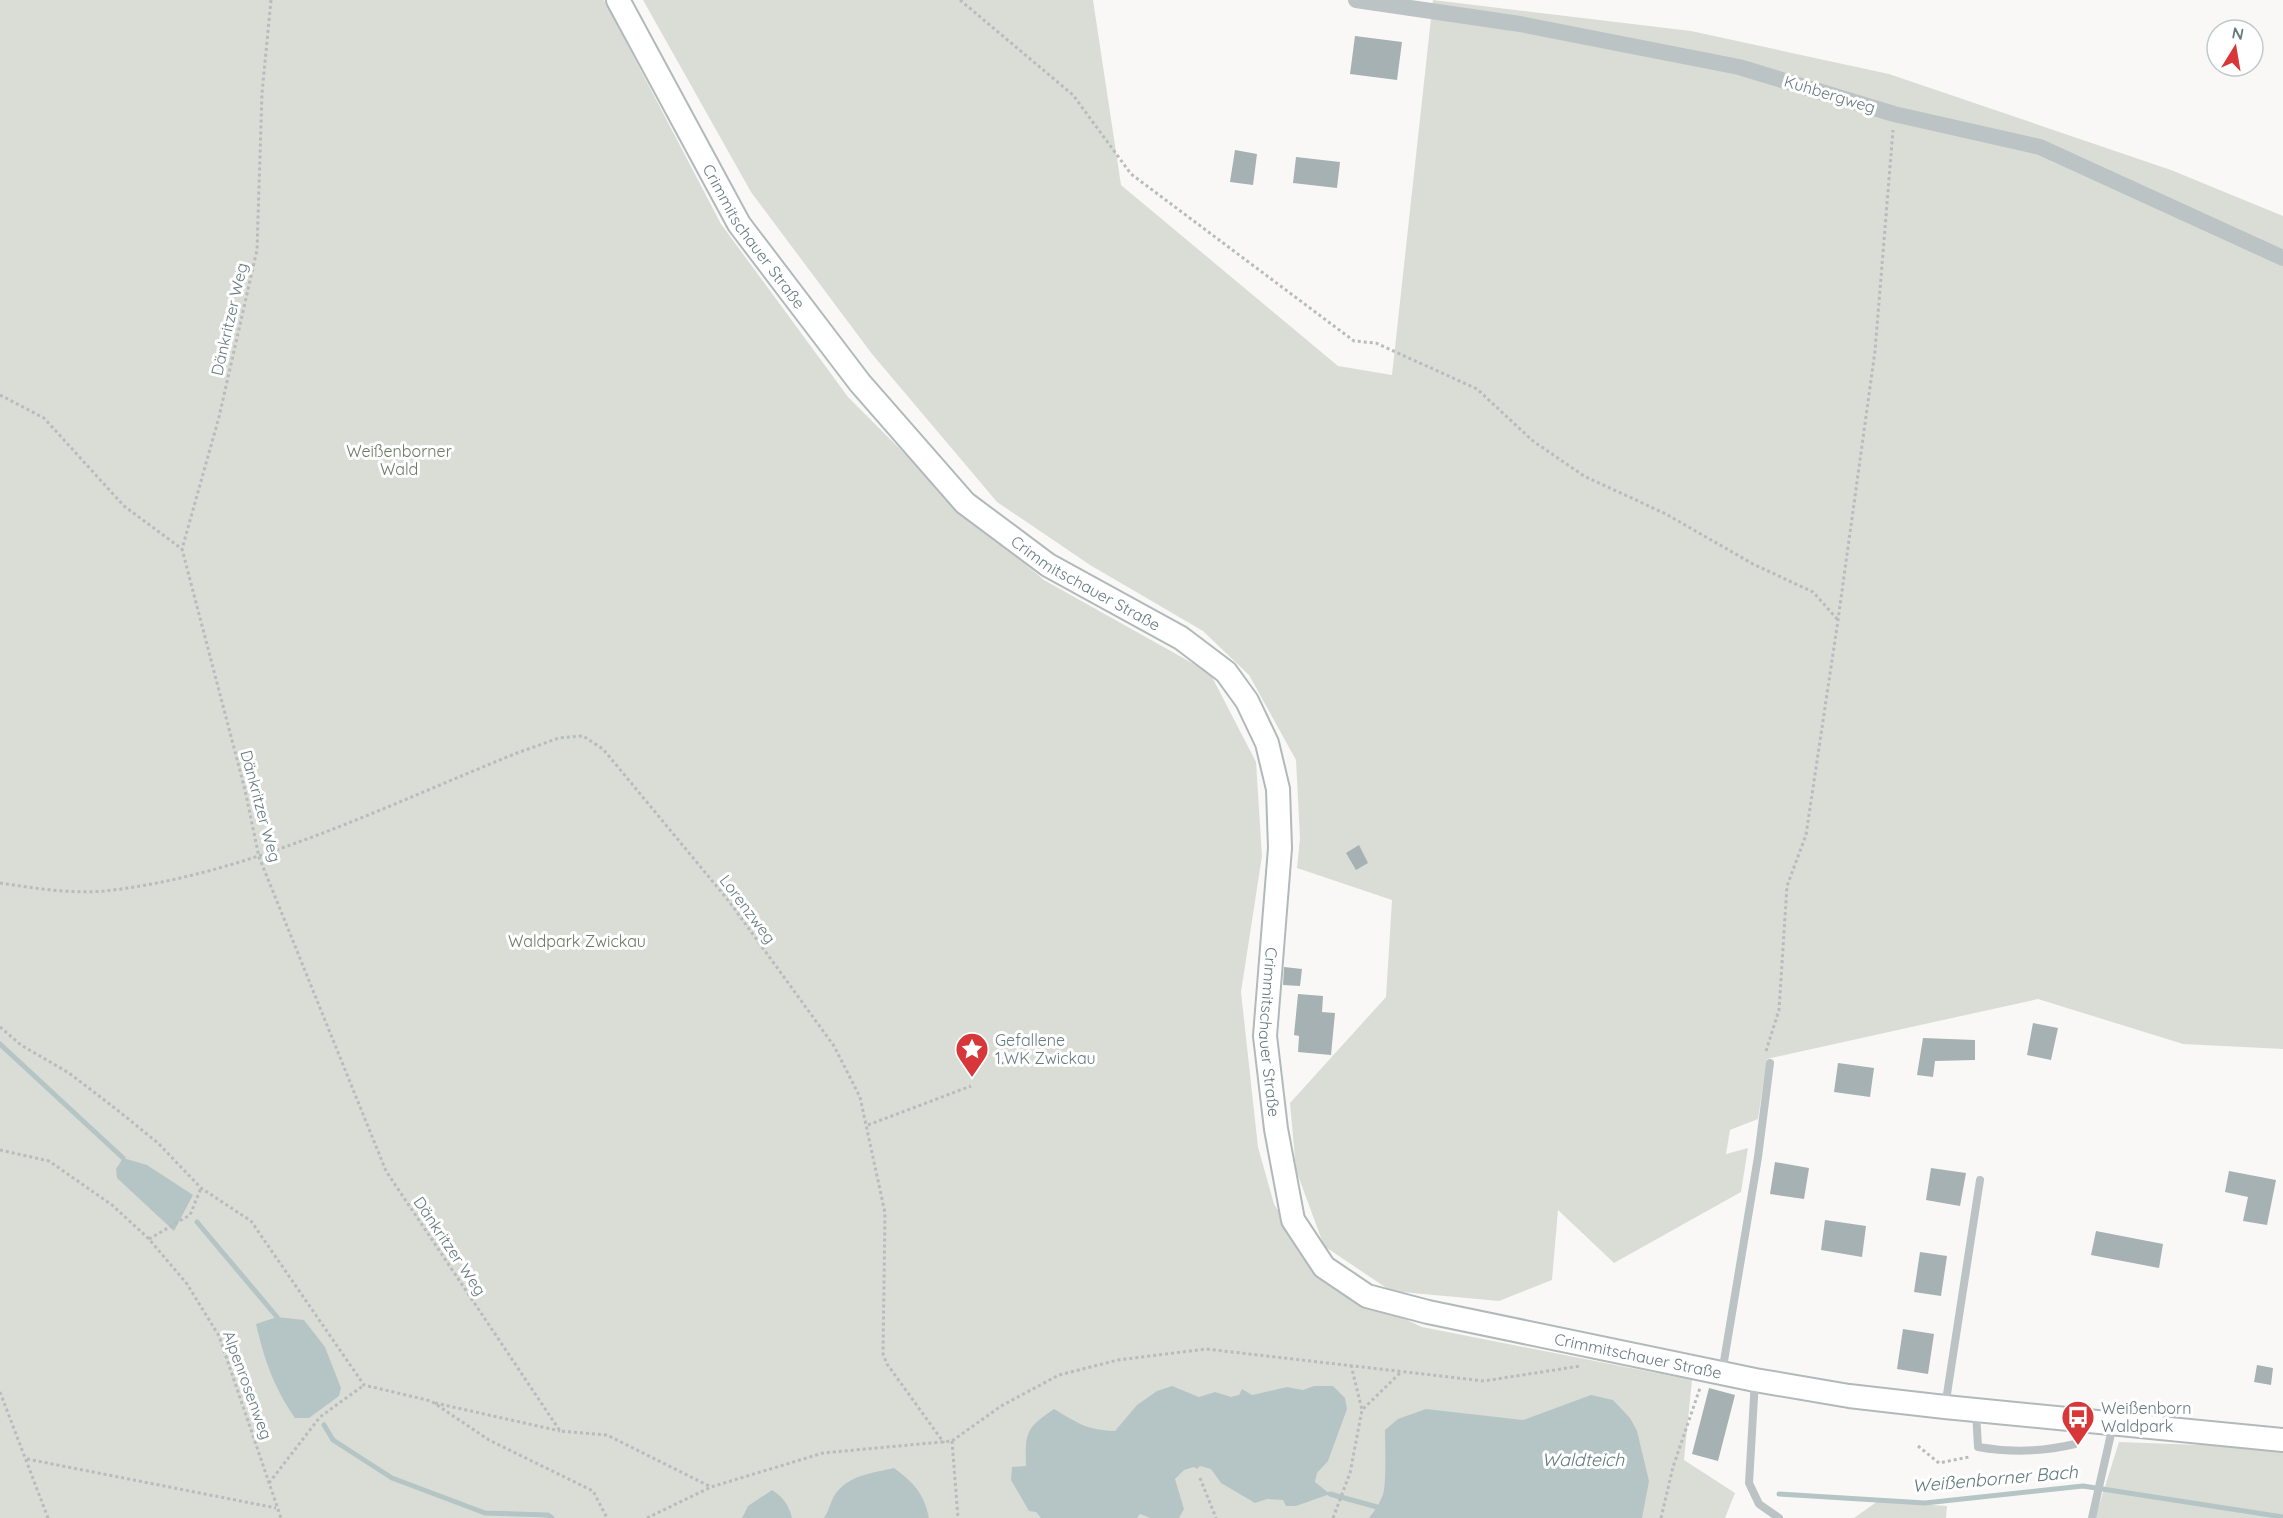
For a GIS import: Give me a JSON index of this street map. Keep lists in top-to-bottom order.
{
  "streets": {
    "main road": ["Crimmitschauer Straße"],
    "street": ["Kuhbergweg"],
    "path": ["Dänkritzer Weg", "Lorenzweg", "Alpenrosenweg"]
  },
  "crossings": [
    ["Dänkritzer Weg", "Lorenzweg"]
  ],
  "water": ["Waldteich", "Weißenborner Bach"],
  "parks": ["Weißenborner Wald", "Waldpark Zwickau"],
  "places": {
    "place": ["Gefallene 1.WK Zwickau"],
    "bus stop": ["Weißenborn Waldpark"]
  },
  "north": "top"
}
